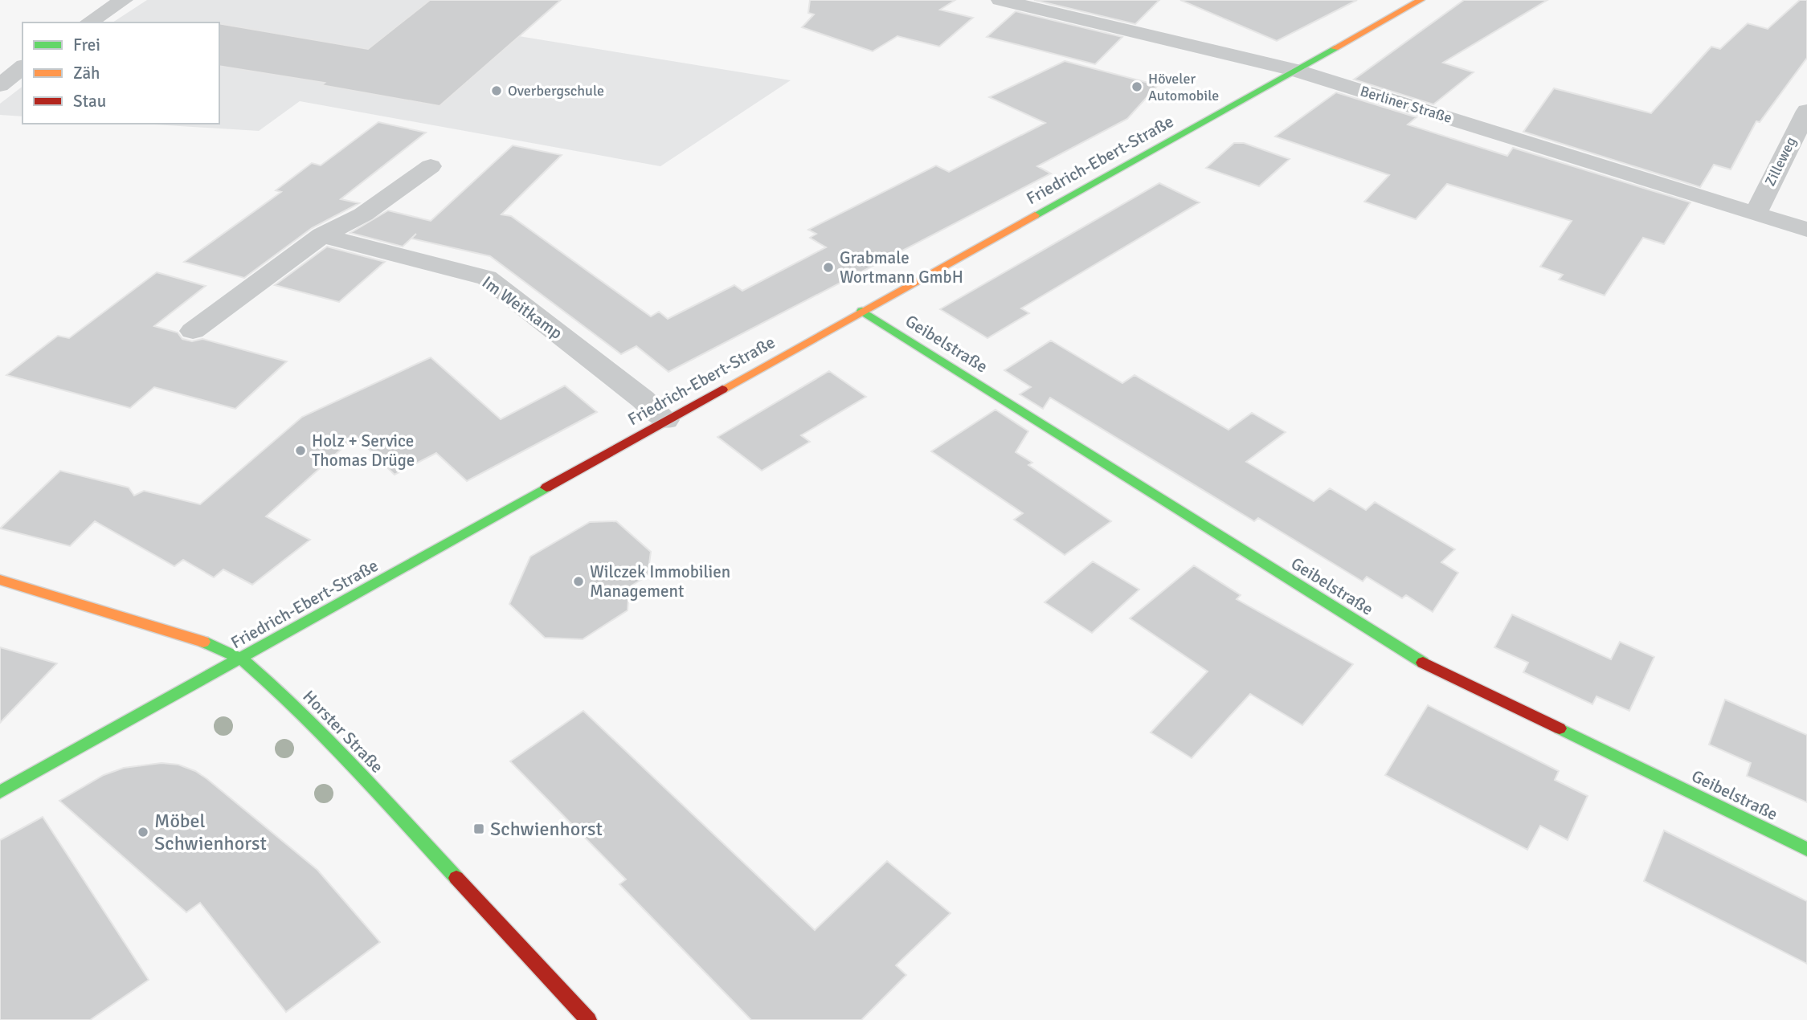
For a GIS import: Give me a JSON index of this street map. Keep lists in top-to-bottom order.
{
  "streets": {
    "street": [
      "Berliner Straße",
      "Friedrich-Ebert-Straße",
      "Zilleweg",
      "Im Weitkamp",
      "Geibelstraße",
      "Horster Straße"
    ]
  },
  "crossings": [
    ["Berliner Straße", "Friedrich-Ebert-Straße"],
    ["Berliner Straße", "Zilleweg"],
    ["Friedrich-Ebert-Straße", "Im Weitkamp"],
    ["Friedrich-Ebert-Straße", "Geibelstraße"],
    ["Friedrich-Ebert-Straße", "Horster Straße"]
  ],
  "places": {
    "other": [
      "Höveler Automobile",
      "Overbergschule",
      "Grabmale Wortmann GmbH",
      "Holz + Service Thomas Drüge",
      "Wilczek Immobilien Management",
      "Möbel Schwienhorst"
    ],
    "transit": ["Schwienhorst"]
  },
  "legend": ["Frei", "Zäh", "Stau"]
}
